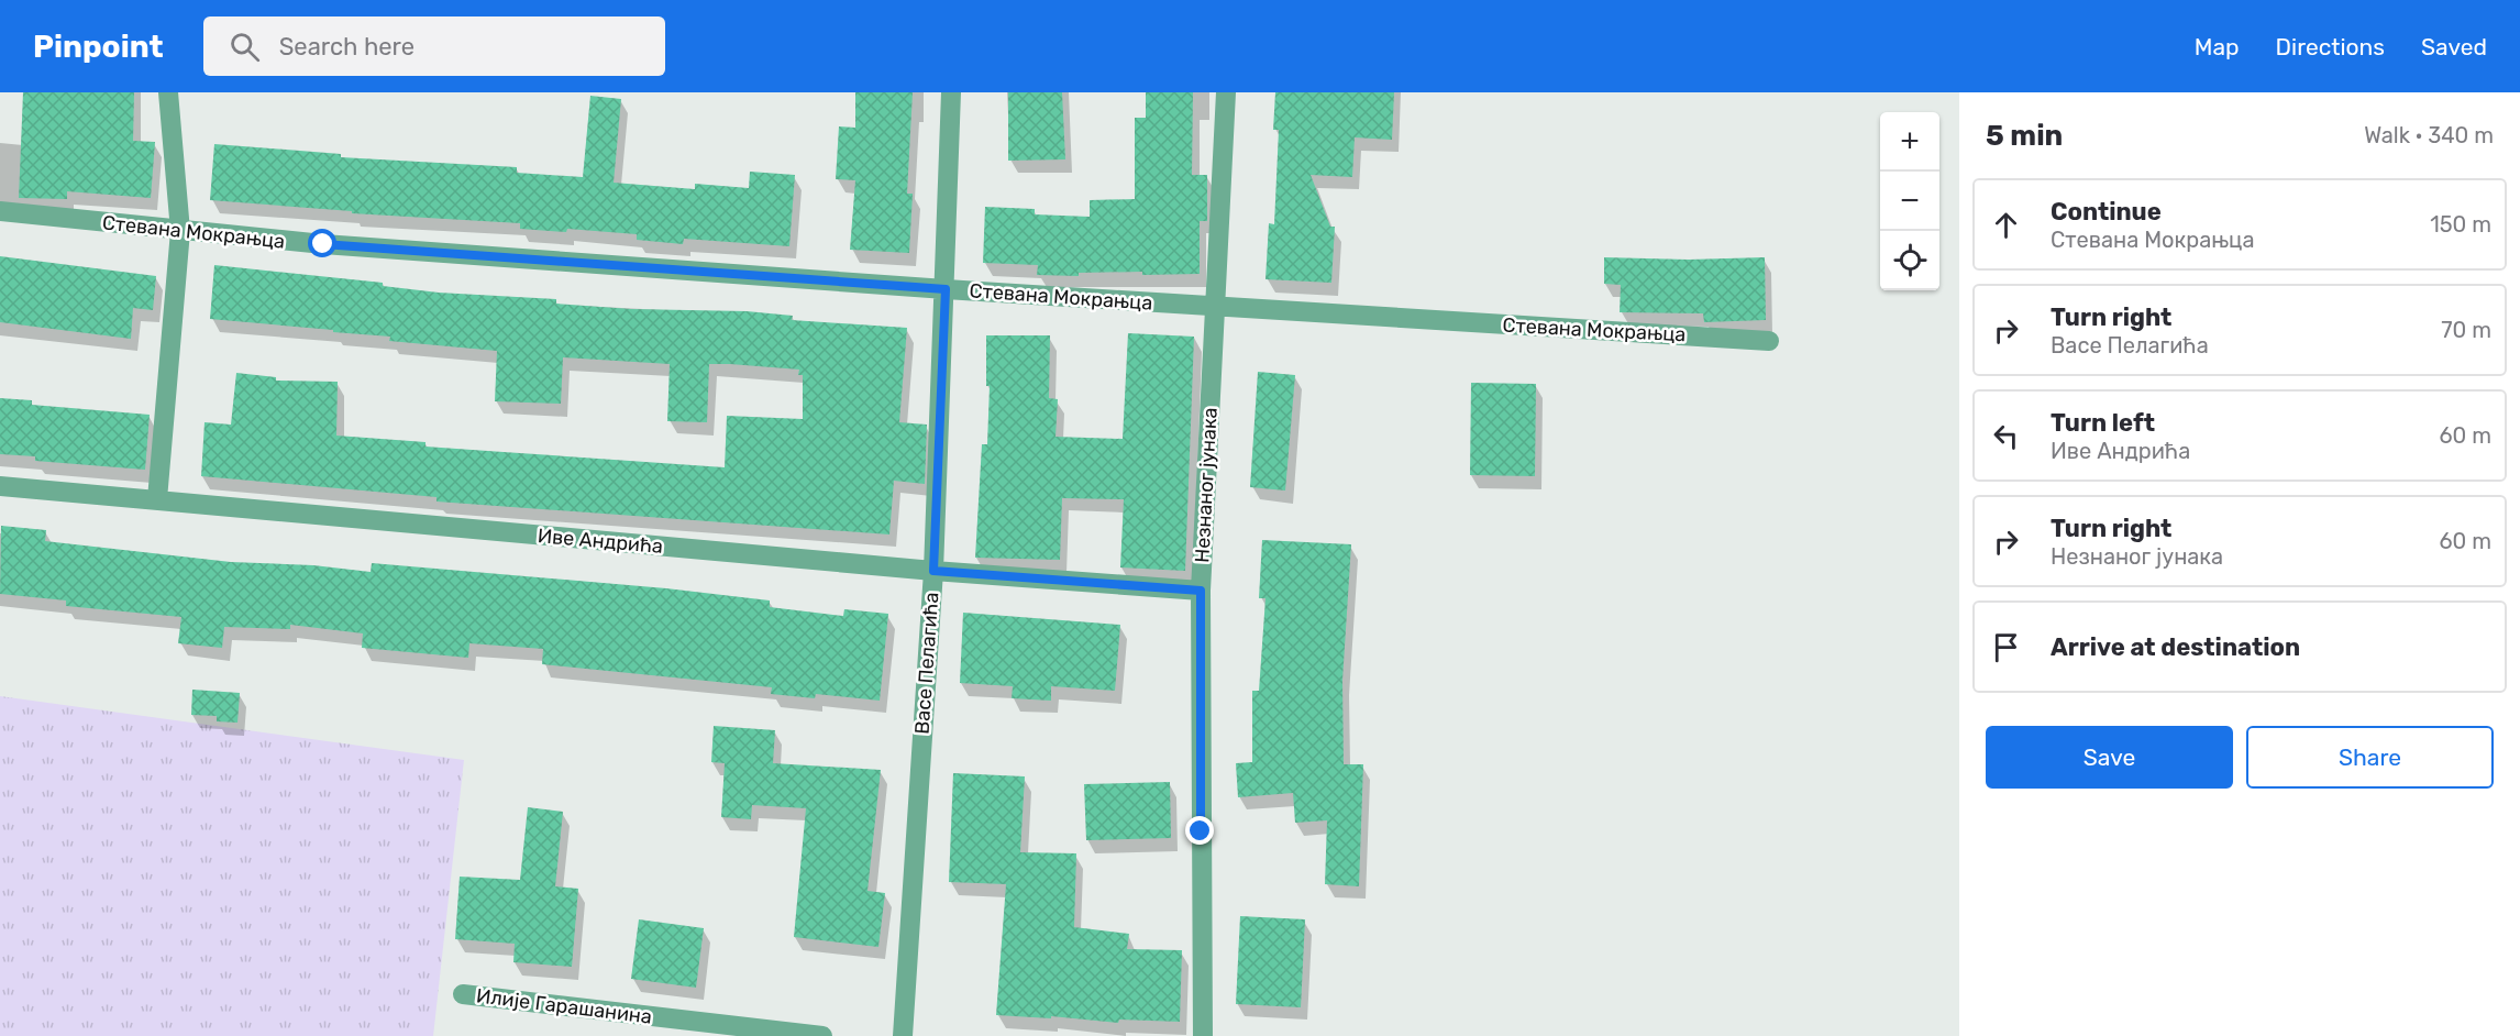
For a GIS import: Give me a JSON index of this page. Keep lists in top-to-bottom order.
{
  "streets": {
    "street": [
      "Стевана Мокрањца",
      "Незнаног јунака",
      "Иве Андрића",
      "Васе Пелагића",
      "Илије Гарашанина"
    ]
  },
  "crossings": [
    ["Стевана Мокрањца", "Незнаног јунака"],
    ["Стевана Мокрањца", "Васе Пелагића"],
    ["Незнаног јунака", "Иве Андрића"],
    ["Иве Андрића", "Васе Пелагића"]
  ],
  "page": {
    "header": "Pinpoint",
    "search": "Search here",
    "nav": ["Map", "Directions", "Saved"],
    "heading": ["5 min", "Walk · 340 m"],
    "map_buttons": ["+", "−"],
    "list": [
      ["Continue", "Стевана Мокрањца", "150 m"],
      ["Turn right", "Васе Пелагића", "70 m"],
      ["Turn left", "Иве Андрића", "60 m"],
      ["Turn right", "Незнаног јунака", "60 m"],
      "Arrive at destination"
    ],
    "buttons": ["Save", "Share"]
  }
}
